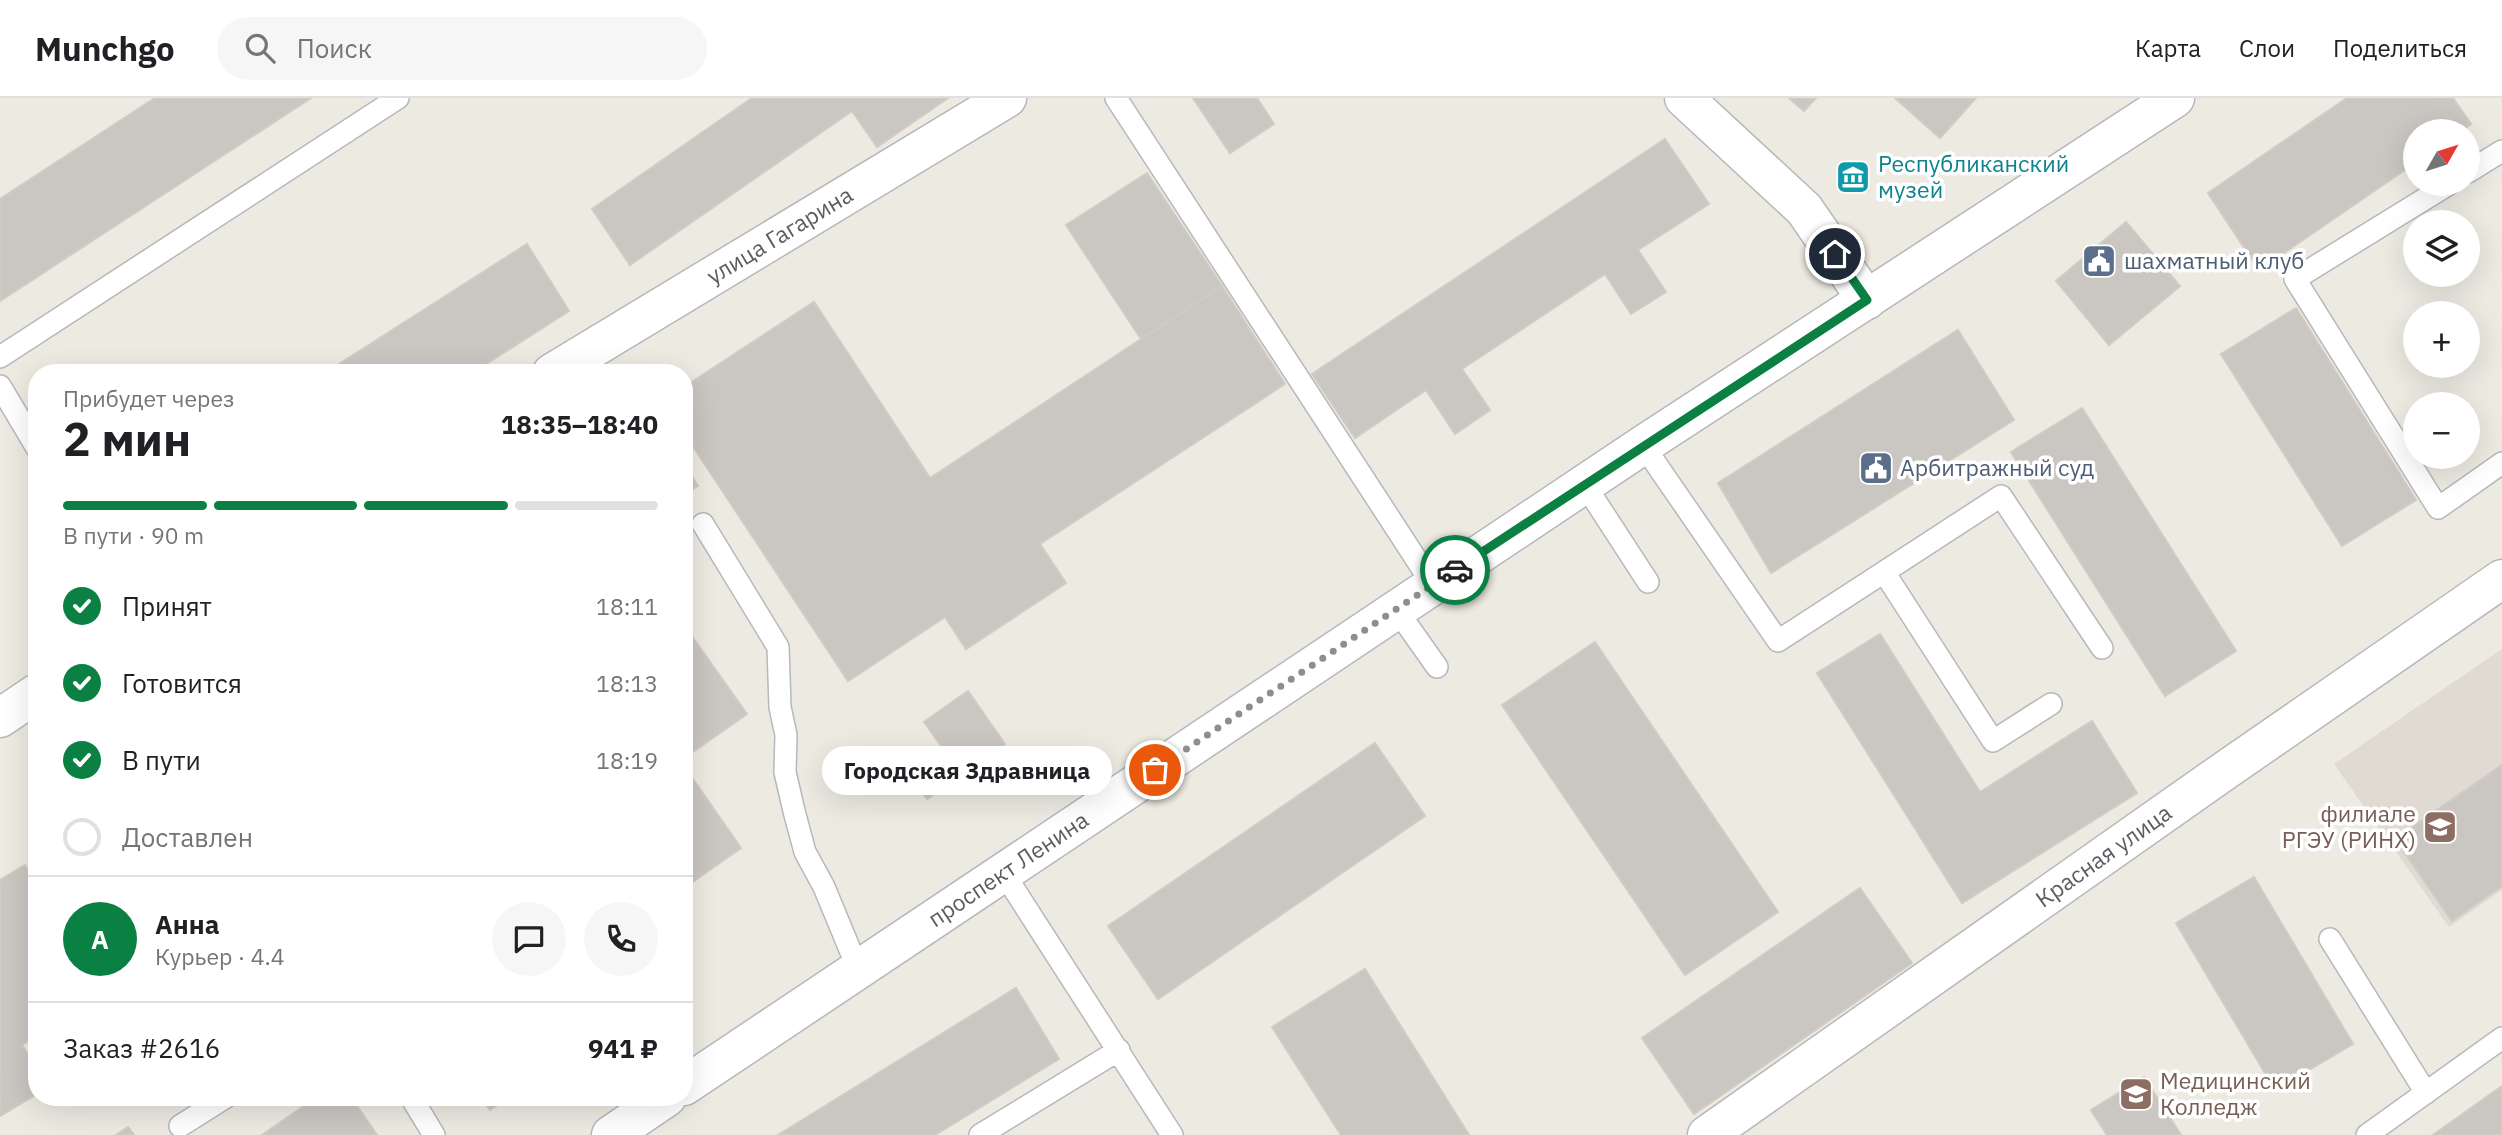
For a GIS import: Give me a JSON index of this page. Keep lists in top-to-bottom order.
{
  "streets": {
    "main road": ["улица Гагарина", "Красная улица", "проспект Ленина"]
  },
  "places": {
    "museum": ["Республиканский музей"],
    "public building": ["шахматный клуб", "Арбитражный суд"],
    "other": ["Городская Здравница"],
    "school or university": ["филиале РГЭУ (РИНХ)", "Медицинский Колледж"]
  },
  "north": "top right",
  "page": {
    "header": "Munchgo",
    "search": "Поиск",
    "nav": ["Карта", "Слои", "Поделиться"],
    "map_buttons": ["+", "−"],
    "heading": ["2 мин", "Прибудет через", "18:35–18:40"],
    "panel": [
      "Анна",
      "Курьер · 4.4",
      "Заказ #2616",
      "941 ₽"
    ],
    "bar": "В пути · 90 m",
    "list": [
      ["Принят", "18:11"],
      ["Готовится", "18:13"],
      ["В пути", "18:19"],
      "Доставлен"
    ],
    "bubble": "Городская Здравница",
    "round": "А"
  }
}
